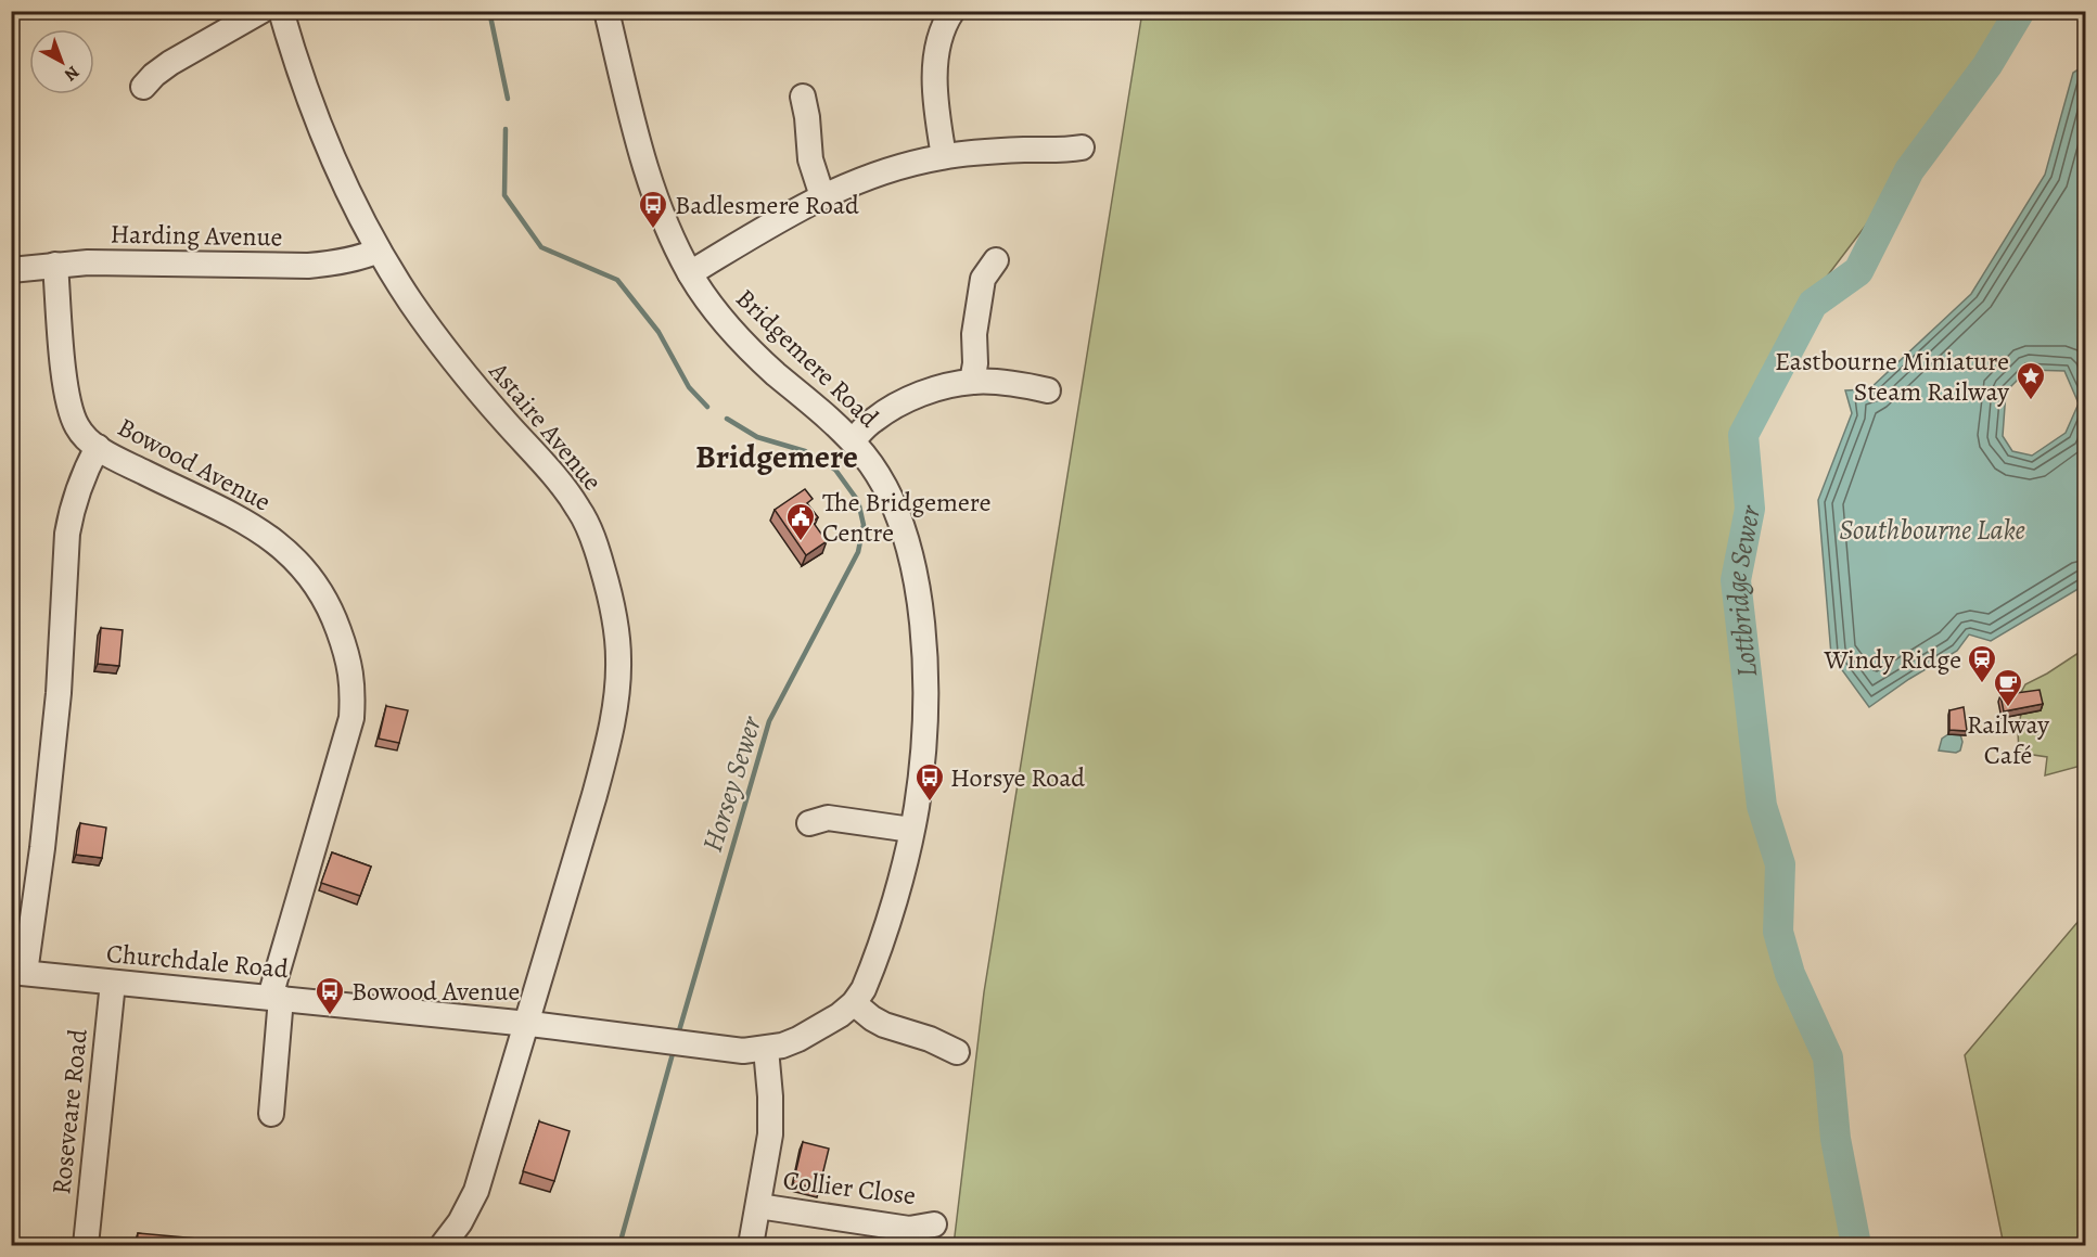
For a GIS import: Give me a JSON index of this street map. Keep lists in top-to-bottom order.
{
  "streets": {
    "street": [
      "Harding Avenue",
      "Bridgemere Road",
      "Astaire Avenue",
      "Bowood Avenue",
      "Churchdale Road",
      "Roseveare Road",
      "Collier Close"
    ]
  },
  "crossings": [
    ["Harding Avenue", "Astaire Avenue"],
    ["Harding Avenue", "Bowood Avenue"],
    ["Bridgemere Road", "Churchdale Road"],
    ["Astaire Avenue", "Churchdale Road"],
    ["Bowood Avenue", "Churchdale Road"],
    ["Churchdale Road", "Roseveare Road"]
  ],
  "districts": ["Bridgemere"],
  "water": ["Southbourne Lake", "Lottbridge Sewer", "Horsey Sewer"],
  "places": {
    "bus stop": ["Badlesmere Road", "Horsye Road", "Bowood Avenue"],
    "place": ["Eastbourne Miniature Steam Railway"],
    "public building": ["The Bridgemere Centre"],
    "station": ["Windy Ridge"],
    "cafe": ["Railway Café"]
  },
  "north": "bottom right"
}
